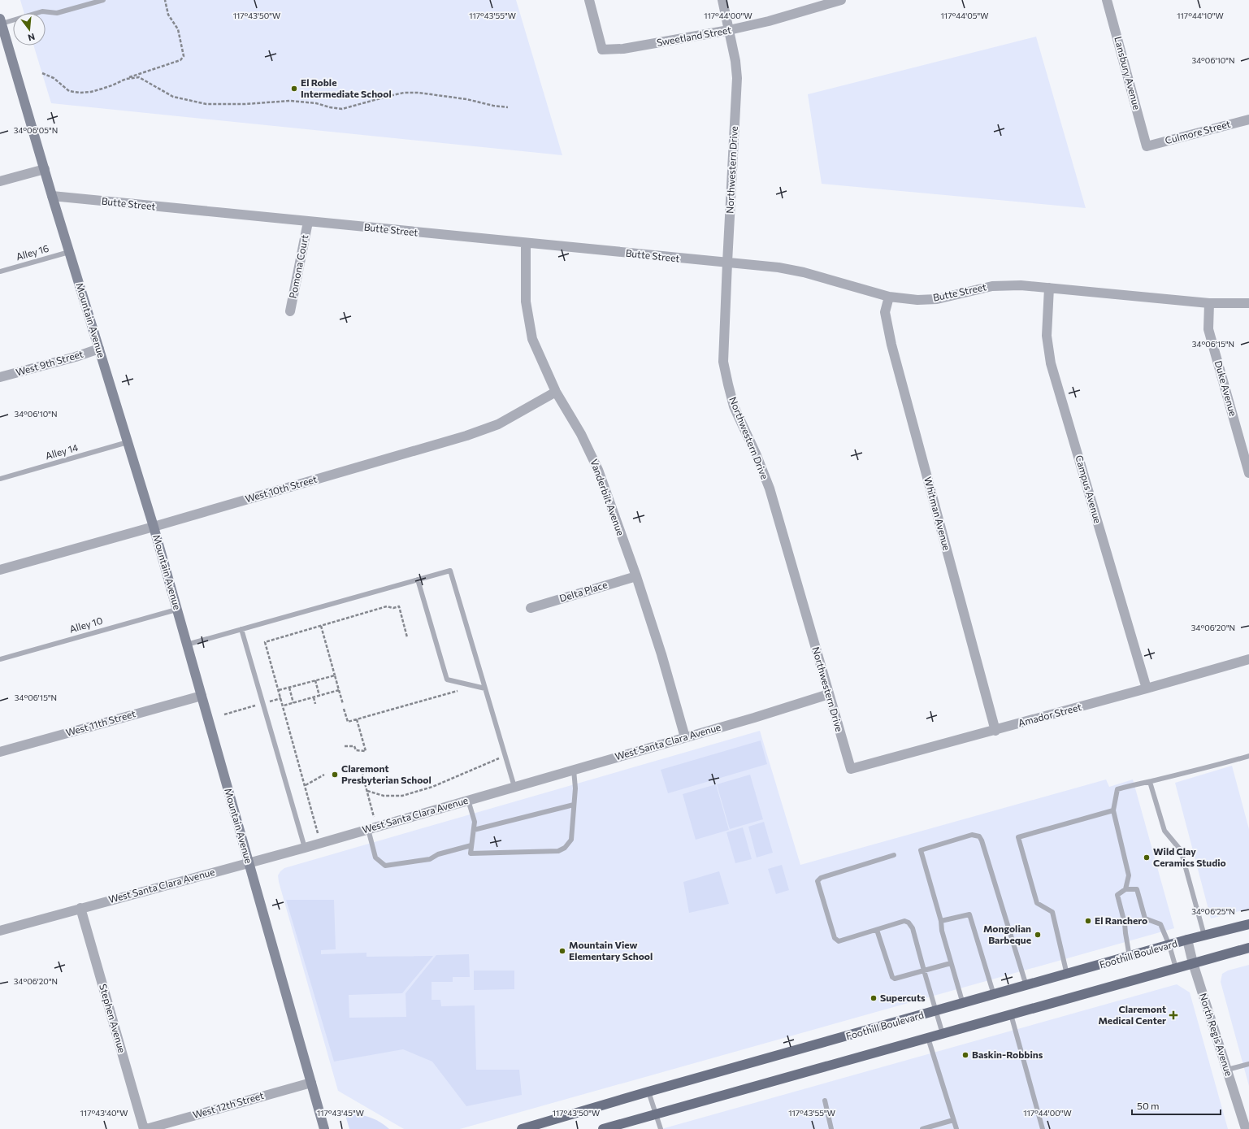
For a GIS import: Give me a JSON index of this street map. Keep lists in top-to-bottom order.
{
  "streets": {
    "main road": ["Mountain Avenue", "Foothill Boulevard"],
    "street": [
      "Sweetland Street",
      "Lansbury Avenue",
      "Culmore Street",
      "Northwestern Drive",
      "Butte Street",
      "Pomona Court",
      "West 9th Street",
      "Duke Avenue",
      "West 10th Street",
      "Campus Avenue",
      "Vanderbilt Avenue",
      "Whitman Avenue",
      "Delta Place",
      "Amador Street",
      "West 11th Street",
      "West Santa Clara Avenue",
      "Stephen Avenue",
      "North Regis Avenue",
      "West 12th Street"
    ],
    "lane": ["Alley 16", "Alley 14", "Alley 10"]
  },
  "crossings": [
    ["Sweetland Street", "Northwestern Drive"],
    ["Lansbury Avenue", "Culmore Street"],
    ["Northwestern Drive", "Butte Street"],
    ["Northwestern Drive", "Amador Street"],
    ["Northwestern Drive", "West Santa Clara Avenue"],
    ["Butte Street", "Pomona Court"],
    ["Butte Street", "Mountain Avenue"],
    ["Butte Street", "Duke Avenue"],
    ["Butte Street", "Campus Avenue"],
    ["Butte Street", "Vanderbilt Avenue"],
    ["Butte Street", "Whitman Avenue"],
    ["Alley 16", "Mountain Avenue"],
    ["Mountain Avenue", "West 9th Street"],
    ["Mountain Avenue", "Alley 14"],
    ["Mountain Avenue", "West 10th Street"],
    ["Mountain Avenue", "Alley 10"],
    ["Mountain Avenue", "West 11th Street"],
    ["Mountain Avenue", "West Santa Clara Avenue"],
    ["Mountain Avenue", "West 12th Street"],
    ["West 10th Street", "Vanderbilt Avenue"],
    ["Campus Avenue", "Amador Street"],
    ["Vanderbilt Avenue", "Delta Place"],
    ["Vanderbilt Avenue", "West Santa Clara Avenue"],
    ["Whitman Avenue", "Amador Street"],
    ["West Santa Clara Avenue", "Stephen Avenue"],
    ["Foothill Boulevard", "North Regis Avenue"]
  ],
  "places": {
    "other": [
      "El Roble Intermediate School",
      "Claremont Presbyterian School",
      "Wild Clay Ceramics Studio",
      "El Ranchero",
      "Mongolian Barbeque",
      "Mountain View Elementary School",
      "Supercuts",
      "Baskin-Robbins"
    ],
    "health": ["Claremont Medical Center"]
  },
  "scale_bar": "50 m",
  "north": "bottom",
  "coordinates": [
    "117°43'50\"W",
    "117°43'55\"W",
    "117°44'00\"W",
    "117°44'05\"W",
    "117°44'10\"W",
    "34°06'10\"N",
    "34°06'05\"N",
    "34°06'15\"N",
    "34°06'20\"N",
    "34°06'25\"N",
    "117°43'40\"W",
    "117°43'45\"W"
  ]
}
